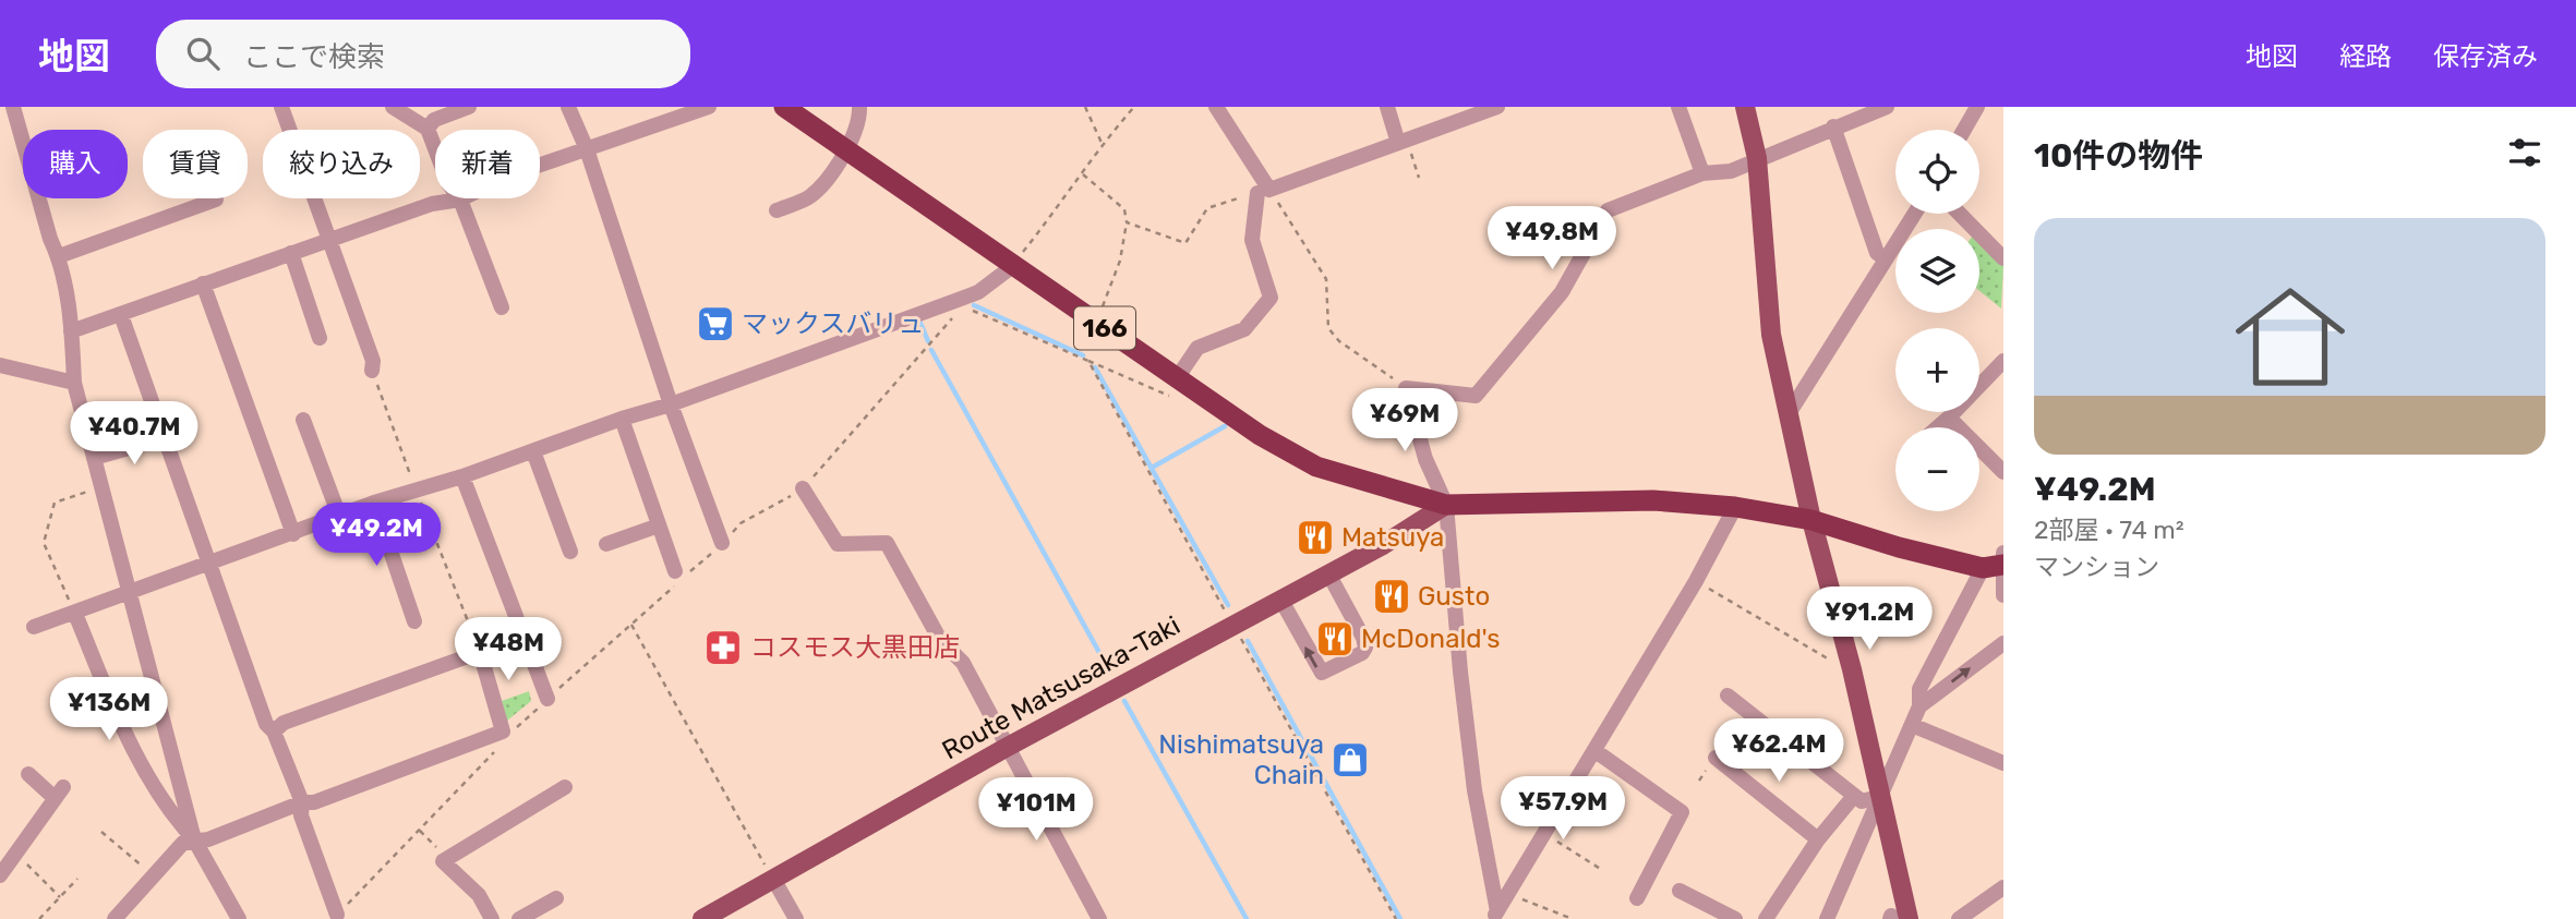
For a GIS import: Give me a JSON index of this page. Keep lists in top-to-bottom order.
{
  "streets": {
    "highway": ["166"],
    "main road": ["Route Matsusaka-Taki"]
  },
  "crossings": [
    ["166", "Route Matsusaka-Taki"]
  ],
  "places": {
    "supermarket": ["マックスバリュ"],
    "restaurant": ["Matsuya", "Gusto", "McDonald's"],
    "pharmacy": ["コスモス大黒田店"],
    "shop": ["Nishimatsuya Chain"]
  },
  "page": {
    "header": "地図",
    "search": "ここで検索",
    "nav": ["地図", "経路", "保存済み"],
    "heading": "10件の物件",
    "map_buttons": ["+", "−"],
    "chip": [
      "購入",
      "賃貸",
      "絞り込み",
      "新着"
    ],
    "list": [
      {
        "name": "¥49.2M",
        "note": "2部屋 · 74 m² · マンション"
      }
    ],
    "price": [
      "¥49.8M",
      "¥69M",
      "¥40.7M",
      "¥49.2M",
      "¥91.2M",
      "¥48M",
      "¥136M",
      "¥62.4M",
      "¥57.9M",
      "¥101M"
    ]
  }
}
